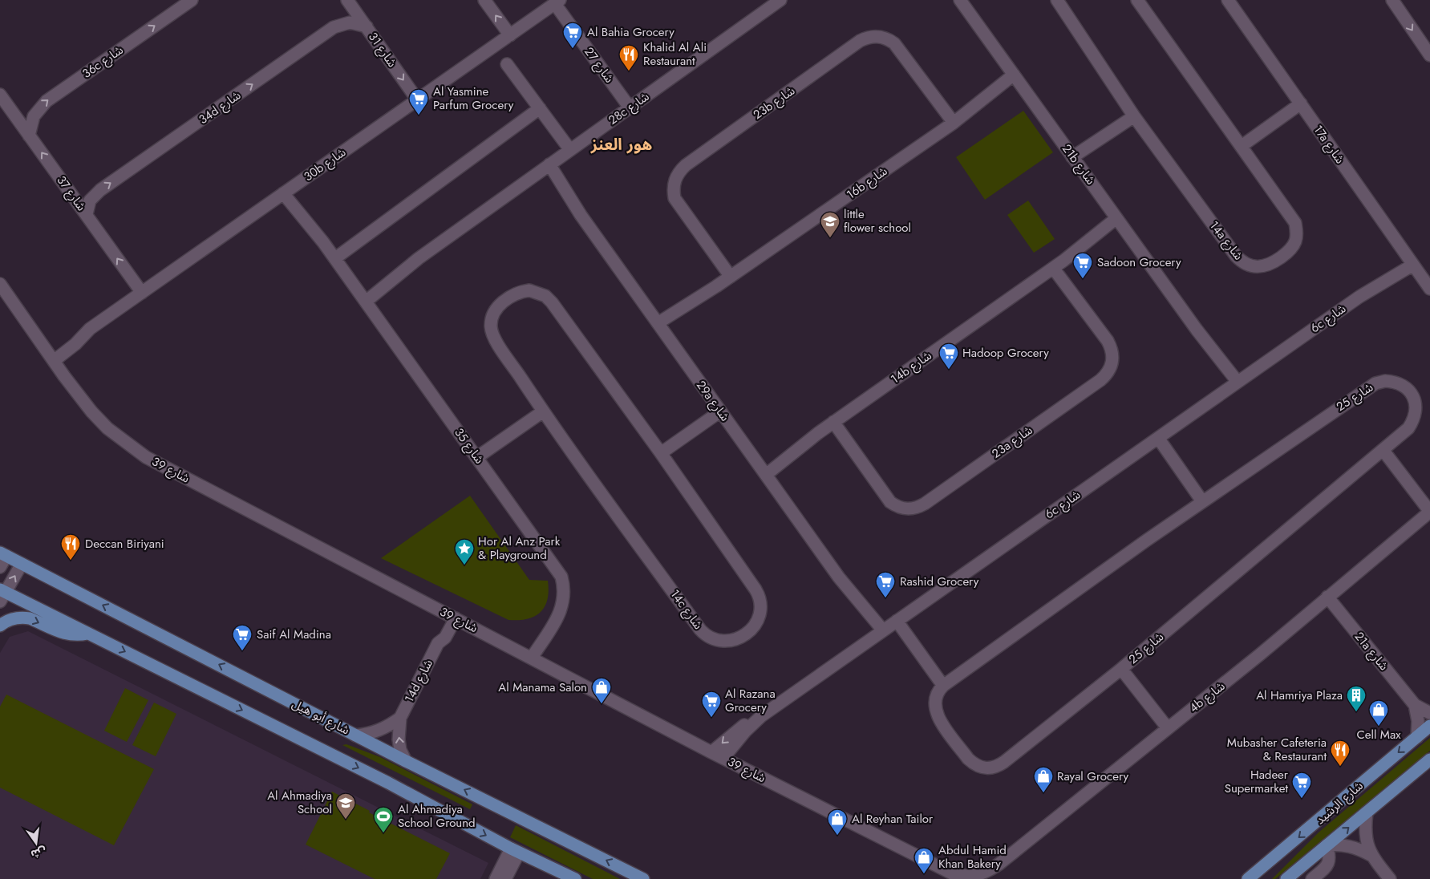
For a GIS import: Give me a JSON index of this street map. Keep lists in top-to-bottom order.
{
  "streets": {
    "main road": ["شارع أبو هيل", "شارع الرشيد"],
    "street": [
      "شارع 31",
      "36c شارع",
      "شارع 27",
      "23b شارع",
      "34d شارع",
      "28c شارع",
      "17a شارع",
      "30b شارع",
      "21b شارع",
      "16b شارع",
      "شارع 37",
      "14a شارع",
      "6c شارع",
      "14b شارع",
      "شارع 25",
      "29a شارع",
      "23a شارع",
      "شارع 35",
      "شارع 39",
      "14c شارع",
      "21a شارع",
      "14d شارع",
      "4b شارع"
    ]
  },
  "crossings": [
    ["شارع 31", "34d شارع"],
    ["شارع 31", "30b شارع"],
    ["36c شارع", "شارع 37"],
    ["شارع 27", "28c شارع"],
    ["شارع 27", "30b شارع"],
    ["23b شارع", "16b شارع"],
    ["34d شارع", "شارع 37"],
    ["28c شارع", "29a شارع"],
    ["28c شارع", "شارع 35"],
    ["17a شارع", "6c شارع"],
    ["30b شارع", "شارع 37"],
    ["30b شارع", "شارع 35"],
    ["30b شارع", "شارع 39"],
    ["21b شارع", "16b شارع"],
    ["21b شارع", "6c شارع"],
    ["21b شارع", "14b شارع"],
    ["16b شارع", "29a شارع"],
    ["6c شارع", "29a شارع"],
    ["6c شارع", "شارع 39"],
    ["14b شارع", "29a شارع"],
    ["14b شارع", "23a شارع"],
    ["شارع 35", "شارع 39"],
    ["شارع 39", "14d شارع"],
    ["شارع 39", "4b شارع"],
    ["21a شارع", "4b شارع"],
    ["21a شارع", "شارع الرشيد"],
    ["14d شارع", "شارع أبو هيل"]
  ],
  "one_way": [
    "شارع 31",
    "36c شارع",
    "34d شارع",
    "شارع 37"
  ],
  "districts": ["هور العنز"],
  "places": {
    "supermarket": [
      "Al Bahia Grocery",
      "Al Yasmine Parfum Grocery",
      "Sadoon Grocery",
      "Hadoop Grocery",
      "Rashid Grocery",
      "Saif Al Madina",
      "Al Razana Grocery",
      "Hadeer Supermarket"
    ],
    "restaurant": ["Khalid Al Ali Restaurant", "Deccan Biriyani", "Mubasher Cafeteria & Restaurant"],
    "school or university": ["little flower school", "Al Ahmadiya School"],
    "place": ["Hor Al Anz Park & Playground"],
    "shop": [
      "Al Manama Salon",
      "Cell Max",
      "Rayal Grocery",
      "Al Reyhan Tailor",
      "Abdul Hamid Khan Bakery"
    ],
    "building": ["Al Hamriya Plaza"],
    "sports": ["Al Ahmadiya School Ground"]
  },
  "north": "bottom"
}
